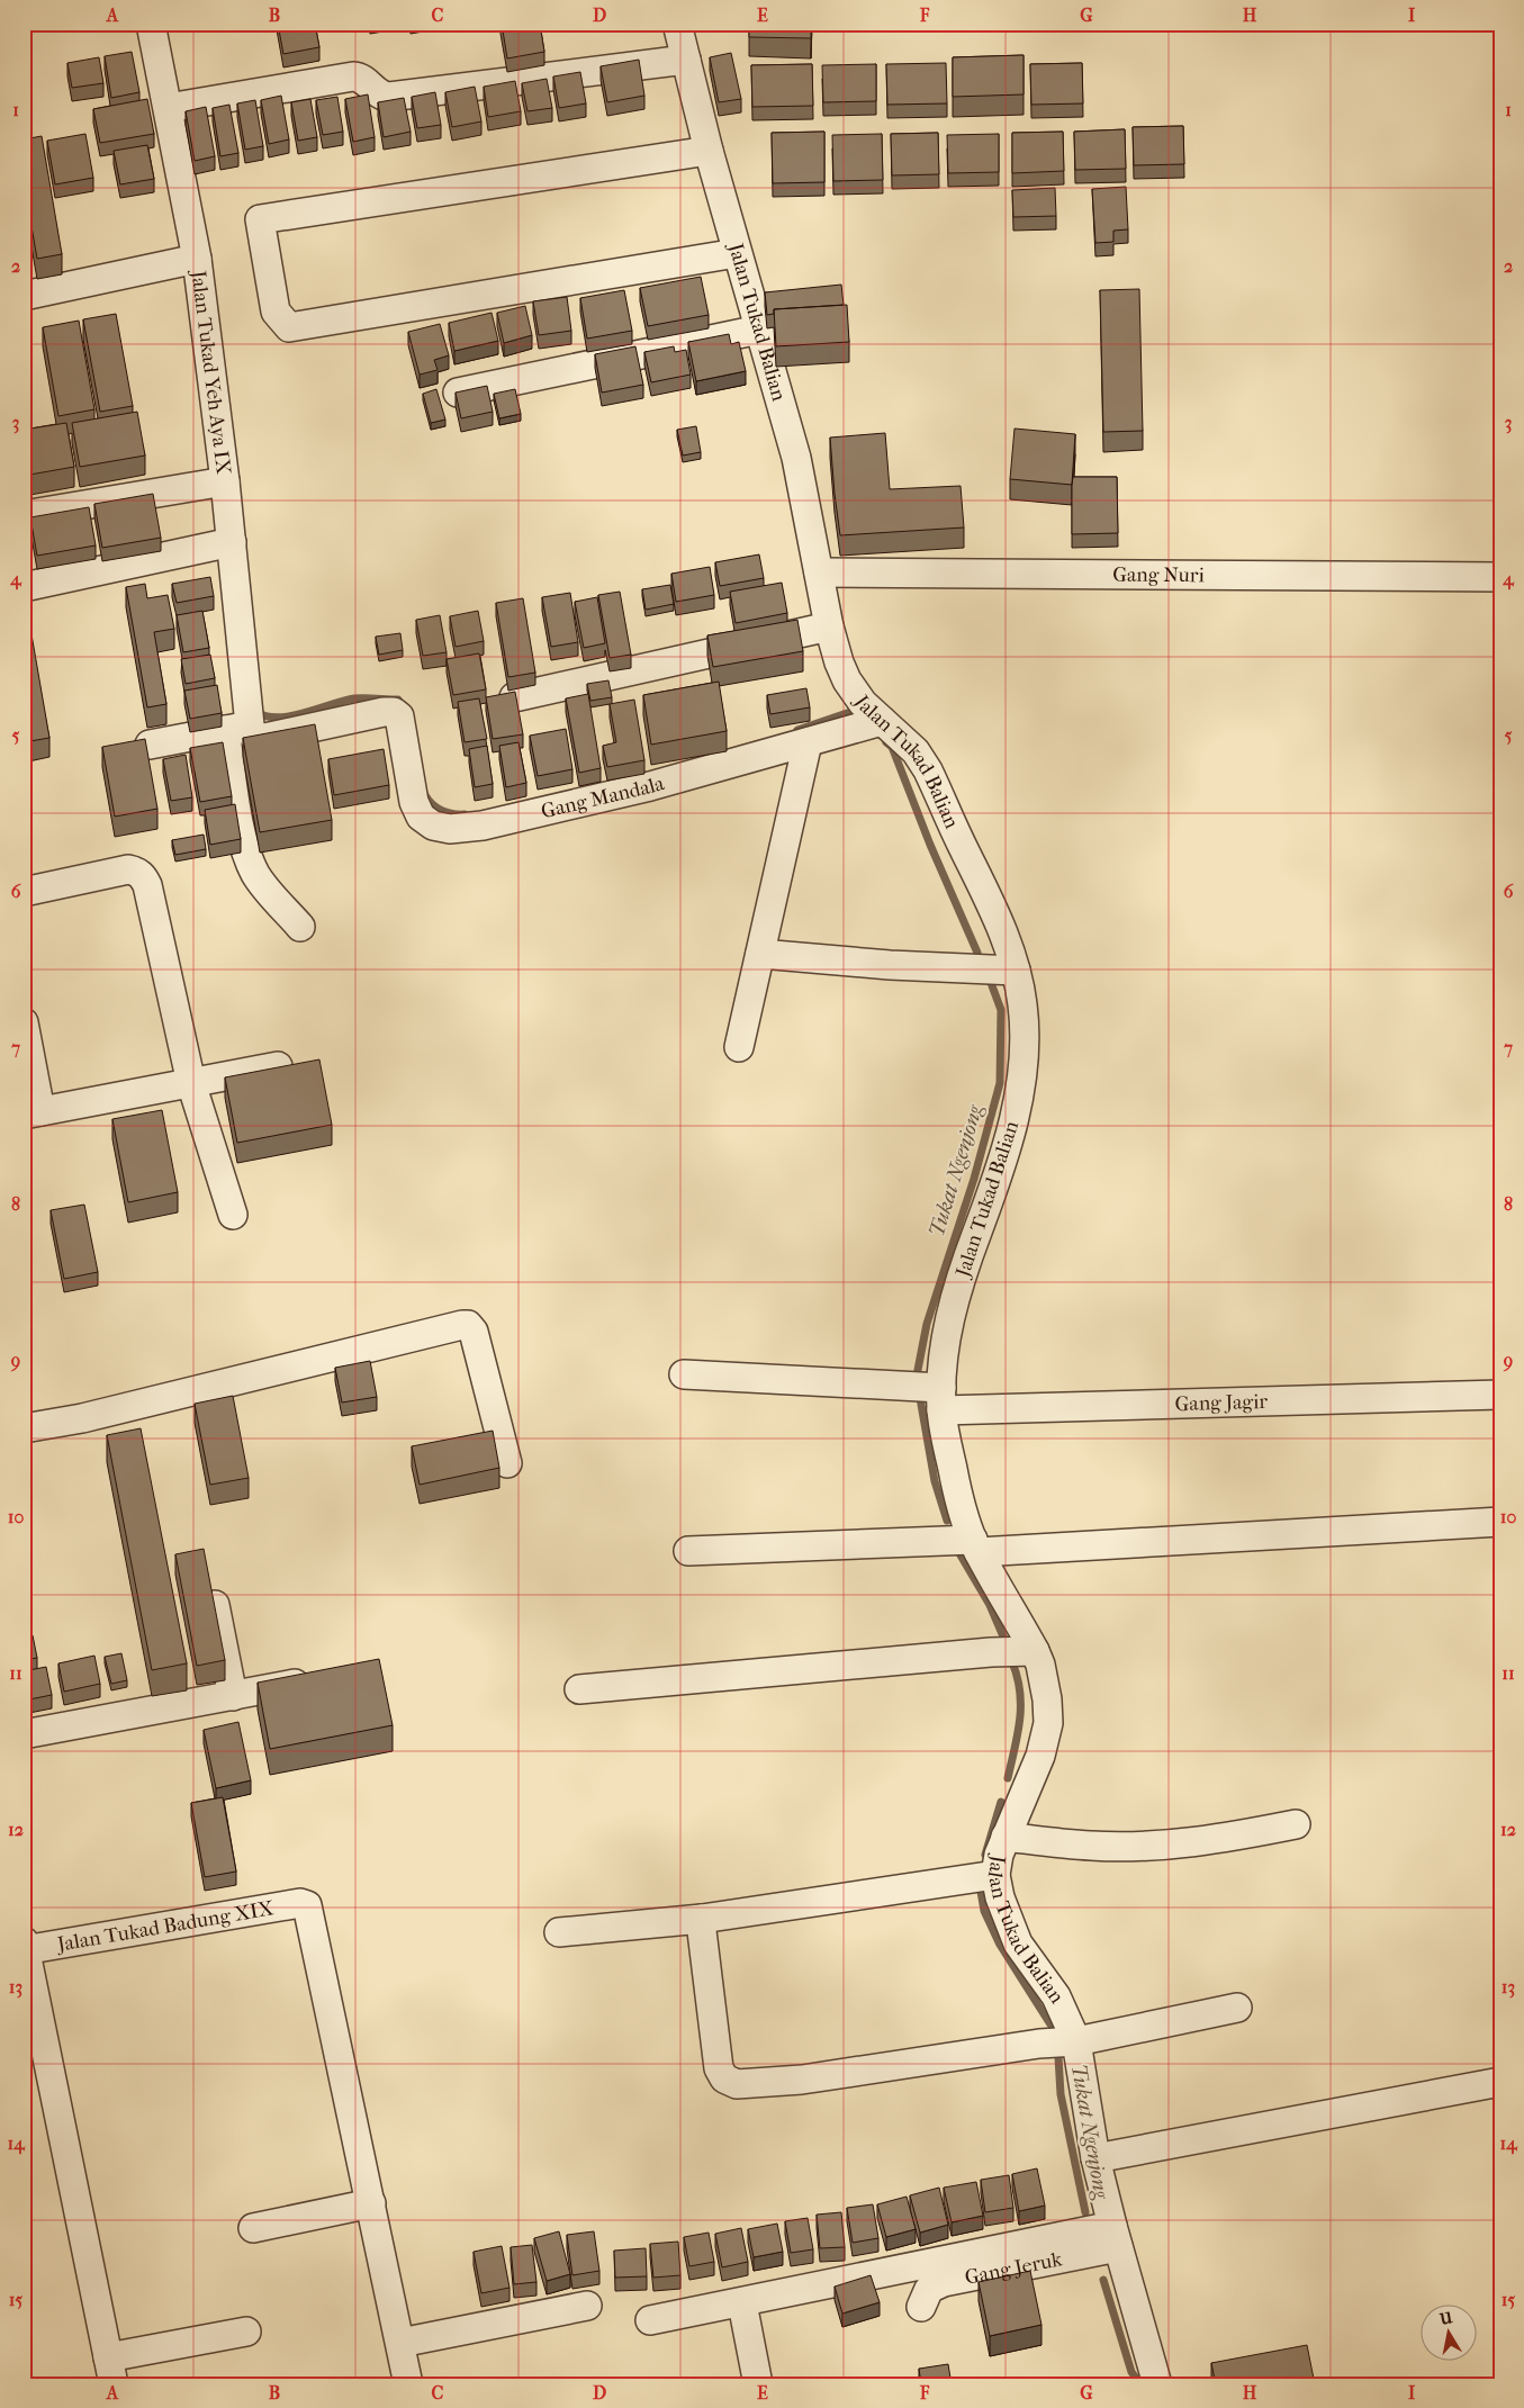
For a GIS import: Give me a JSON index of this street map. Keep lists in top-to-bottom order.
{
  "streets": {
    "street": [
      "Jalan Tukad Balian",
      "Jalan Tukad Yeh Aya IX",
      "Gang Nuri",
      "Gang Mandala",
      "Gang Jagir",
      "Jalan Tukad Badung XIX",
      "Gang Jeruk"
    ]
  },
  "crossings": [
    ["Jalan Tukad Balian", "Gang Nuri"],
    ["Jalan Tukad Balian", "Gang Mandala"],
    ["Jalan Tukad Balian", "Gang Jagir"],
    ["Jalan Tukad Balian", "Gang Jeruk"],
    ["Jalan Tukad Yeh Aya IX", "Gang Mandala"]
  ],
  "water": ["Tukat Ngenjong"],
  "north": "top",
  "grid": {
    "columns": [
      "A",
      "B",
      "C",
      "D",
      "E",
      "F",
      "G",
      "H",
      "I"
    ],
    "rows": [
      "1",
      "2",
      "3",
      "4",
      "5",
      "6",
      "7",
      "8",
      "9",
      "10",
      "11",
      "12",
      "13",
      "14",
      "15"
    ]
  }
}
